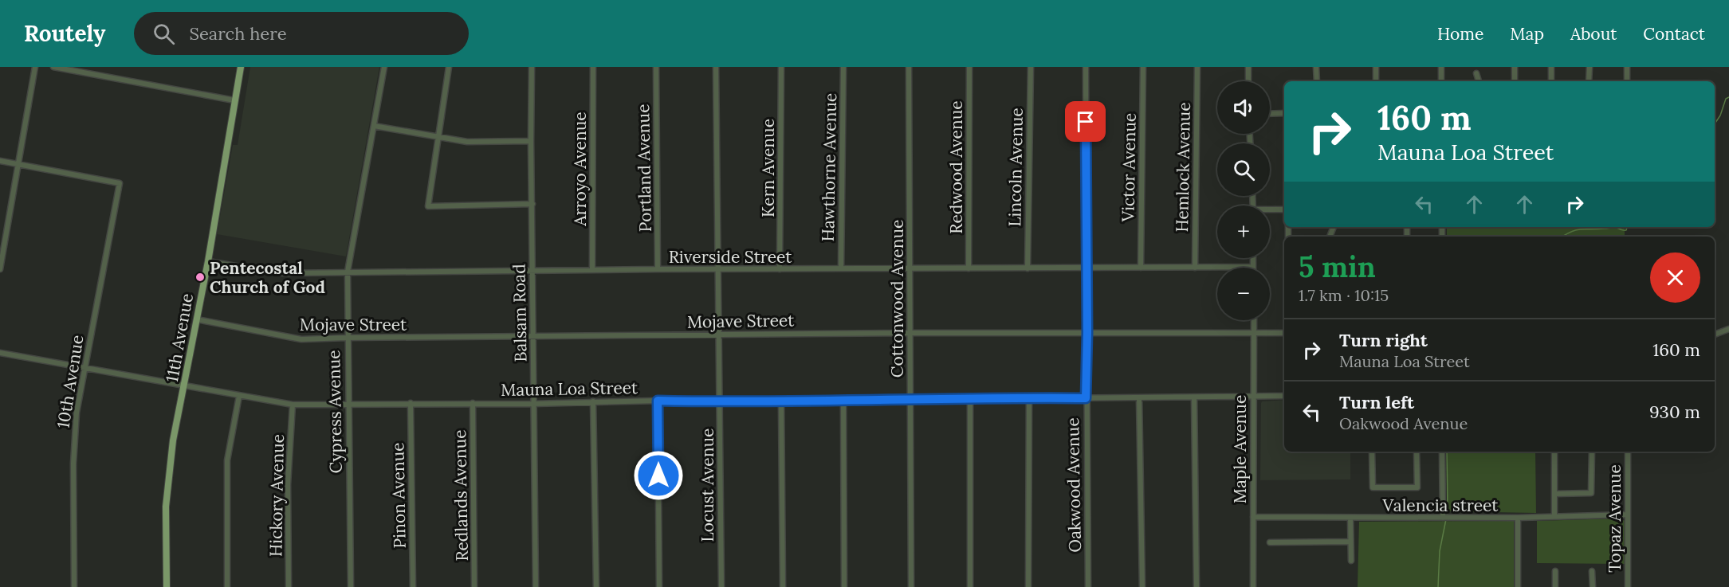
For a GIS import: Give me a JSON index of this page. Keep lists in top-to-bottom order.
{
  "streets": {
    "main road": ["11th Avenue"],
    "street": [
      "Hawthorne Avenue",
      "Redwood Avenue",
      "Lincoln Avenue",
      "Victor Avenue",
      "Hemlock Avenue",
      "Portland Avenue",
      "Kern Avenue",
      "Arroyo Avenue",
      "Riverside Street",
      "Cottonwood Avenue",
      "Balsam Road",
      "Mojave Street",
      "10th Avenue",
      "Mauna Loa Street",
      "Cypress Avenue",
      "Maple Avenue",
      "Locust Avenue",
      "Oakwood Avenue",
      "Hickory Avenue",
      "Pinon Avenue",
      "Redlands Avenue",
      "Valencia street",
      "Topaz Avenue"
    ]
  },
  "crossings": [
    ["Hawthorne Avenue", "Riverside Street"],
    ["Redwood Avenue", "Riverside Street"],
    ["Lincoln Avenue", "Riverside Street"],
    ["Victor Avenue", "Riverside Street"],
    ["Hemlock Avenue", "Riverside Street"],
    ["Portland Avenue", "Riverside Street"],
    ["Kern Avenue", "Riverside Street"],
    ["Arroyo Avenue", "Riverside Street"],
    ["Riverside Street", "Cottonwood Avenue"],
    ["Riverside Street", "Balsam Road"],
    ["Riverside Street", "11th Avenue"],
    ["Riverside Street", "Cypress Avenue"],
    ["Riverside Street", "Locust Avenue"],
    ["Riverside Street", "Oakwood Avenue"],
    ["Cottonwood Avenue", "Mojave Street"],
    ["Cottonwood Avenue", "Mauna Loa Street"],
    ["Balsam Road", "Mojave Street"],
    ["Balsam Road", "Mauna Loa Street"],
    ["Mojave Street", "11th Avenue"],
    ["Mojave Street", "Cypress Avenue"],
    ["Mojave Street", "Maple Avenue"],
    ["Mojave Street", "Locust Avenue"],
    ["Mojave Street", "Oakwood Avenue"],
    ["11th Avenue", "Mauna Loa Street"],
    ["10th Avenue", "Mauna Loa Street"],
    ["Mauna Loa Street", "Cypress Avenue"],
    ["Mauna Loa Street", "Maple Avenue"],
    ["Mauna Loa Street", "Locust Avenue"],
    ["Mauna Loa Street", "Oakwood Avenue"],
    ["Mauna Loa Street", "Hickory Avenue"],
    ["Mauna Loa Street", "Pinon Avenue"],
    ["Mauna Loa Street", "Redlands Avenue"],
    ["Maple Avenue", "Valencia street"],
    ["Valencia street", "Topaz Avenue"]
  ],
  "places": ["Pentecostal Church of God"],
  "page": {
    "header": "Routely",
    "search": "Search here",
    "nav": [
      "Home",
      "Map",
      "About",
      "Contact"
    ],
    "map_buttons": ["+", "−"],
    "turn": ["160 m", "Mauna Loa Street"],
    "heading": ["5 min", "1.7 km · 10:15"],
    "list": [
      {
        "name": "Turn right",
        "note": "Mauna Loa Street",
        "value": "160 m"
      },
      {
        "name": "Turn left",
        "note": "Oakwood Avenue",
        "value": "930 m"
      }
    ]
  }
}
